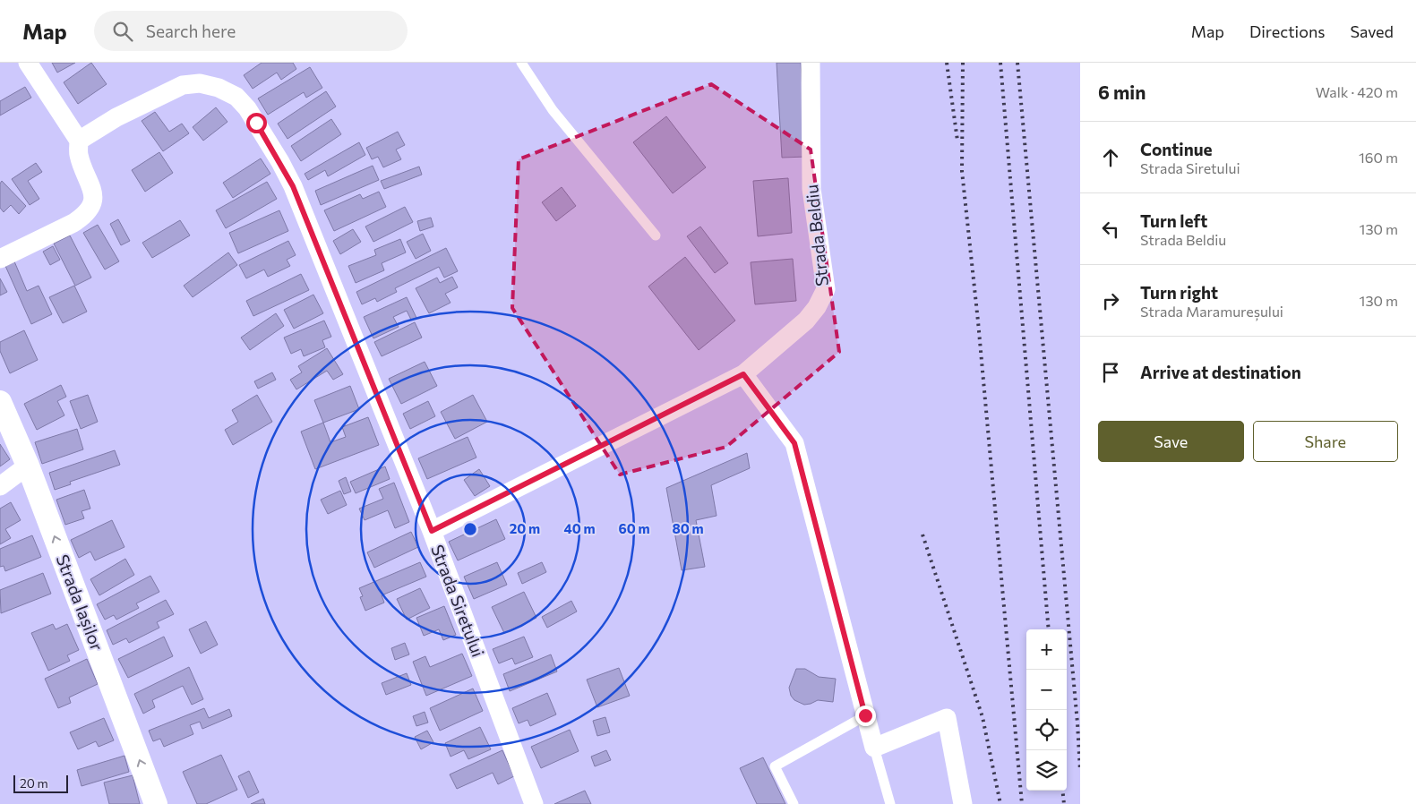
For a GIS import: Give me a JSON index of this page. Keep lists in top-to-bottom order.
{
  "streets": {
    "street": ["Strada Beldiu", "Strada Siretului", "Strada Iașilor"]
  },
  "crossings": [
    ["Strada Beldiu", "Strada Siretului"]
  ],
  "one_way": ["Strada Iașilor"],
  "scale_bar": "20 m",
  "page": {
    "header": "Map",
    "search": "Search here",
    "nav": ["Map", "Directions", "Saved"],
    "heading": ["6 min", "Walk · 420 m"],
    "list": [
      ["Continue", "Strada Siretului", "160 m"],
      ["Turn left", "Strada Beldiu", "130 m"],
      ["Turn right", "Strada Maramureșului", "130 m"],
      "Arrive at destination"
    ],
    "buttons": ["Save", "Share"],
    "map_buttons": ["+", "−"],
    "scale": "20 m"
  },
  "rings": [
    "20 m",
    "40 m",
    "60 m",
    "80 m"
  ]
}
